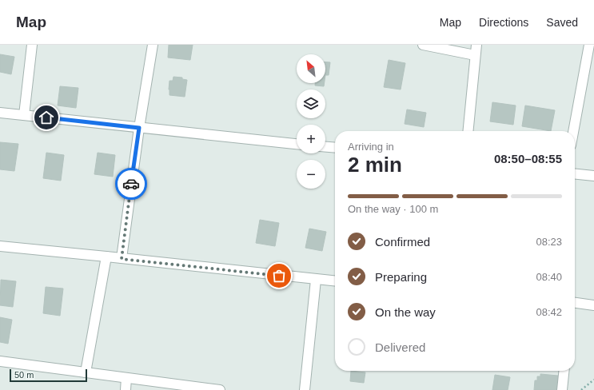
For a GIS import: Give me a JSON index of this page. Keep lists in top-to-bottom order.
{
  "scale_bar": "50 m",
  "north": "top left",
  "page": {
    "header": "Map",
    "nav": ["Map", "Directions", "Saved"],
    "map_buttons": ["+", "−"],
    "heading": ["2 min", "Arriving in", "08:50–08:55"],
    "bar": "On the way · 100 m",
    "list": [
      ["Confirmed", "08:23"],
      ["Preparing", "08:40"],
      ["On the way", "08:42"],
      "Delivered"
    ],
    "scale": "50 m"
  }
}
